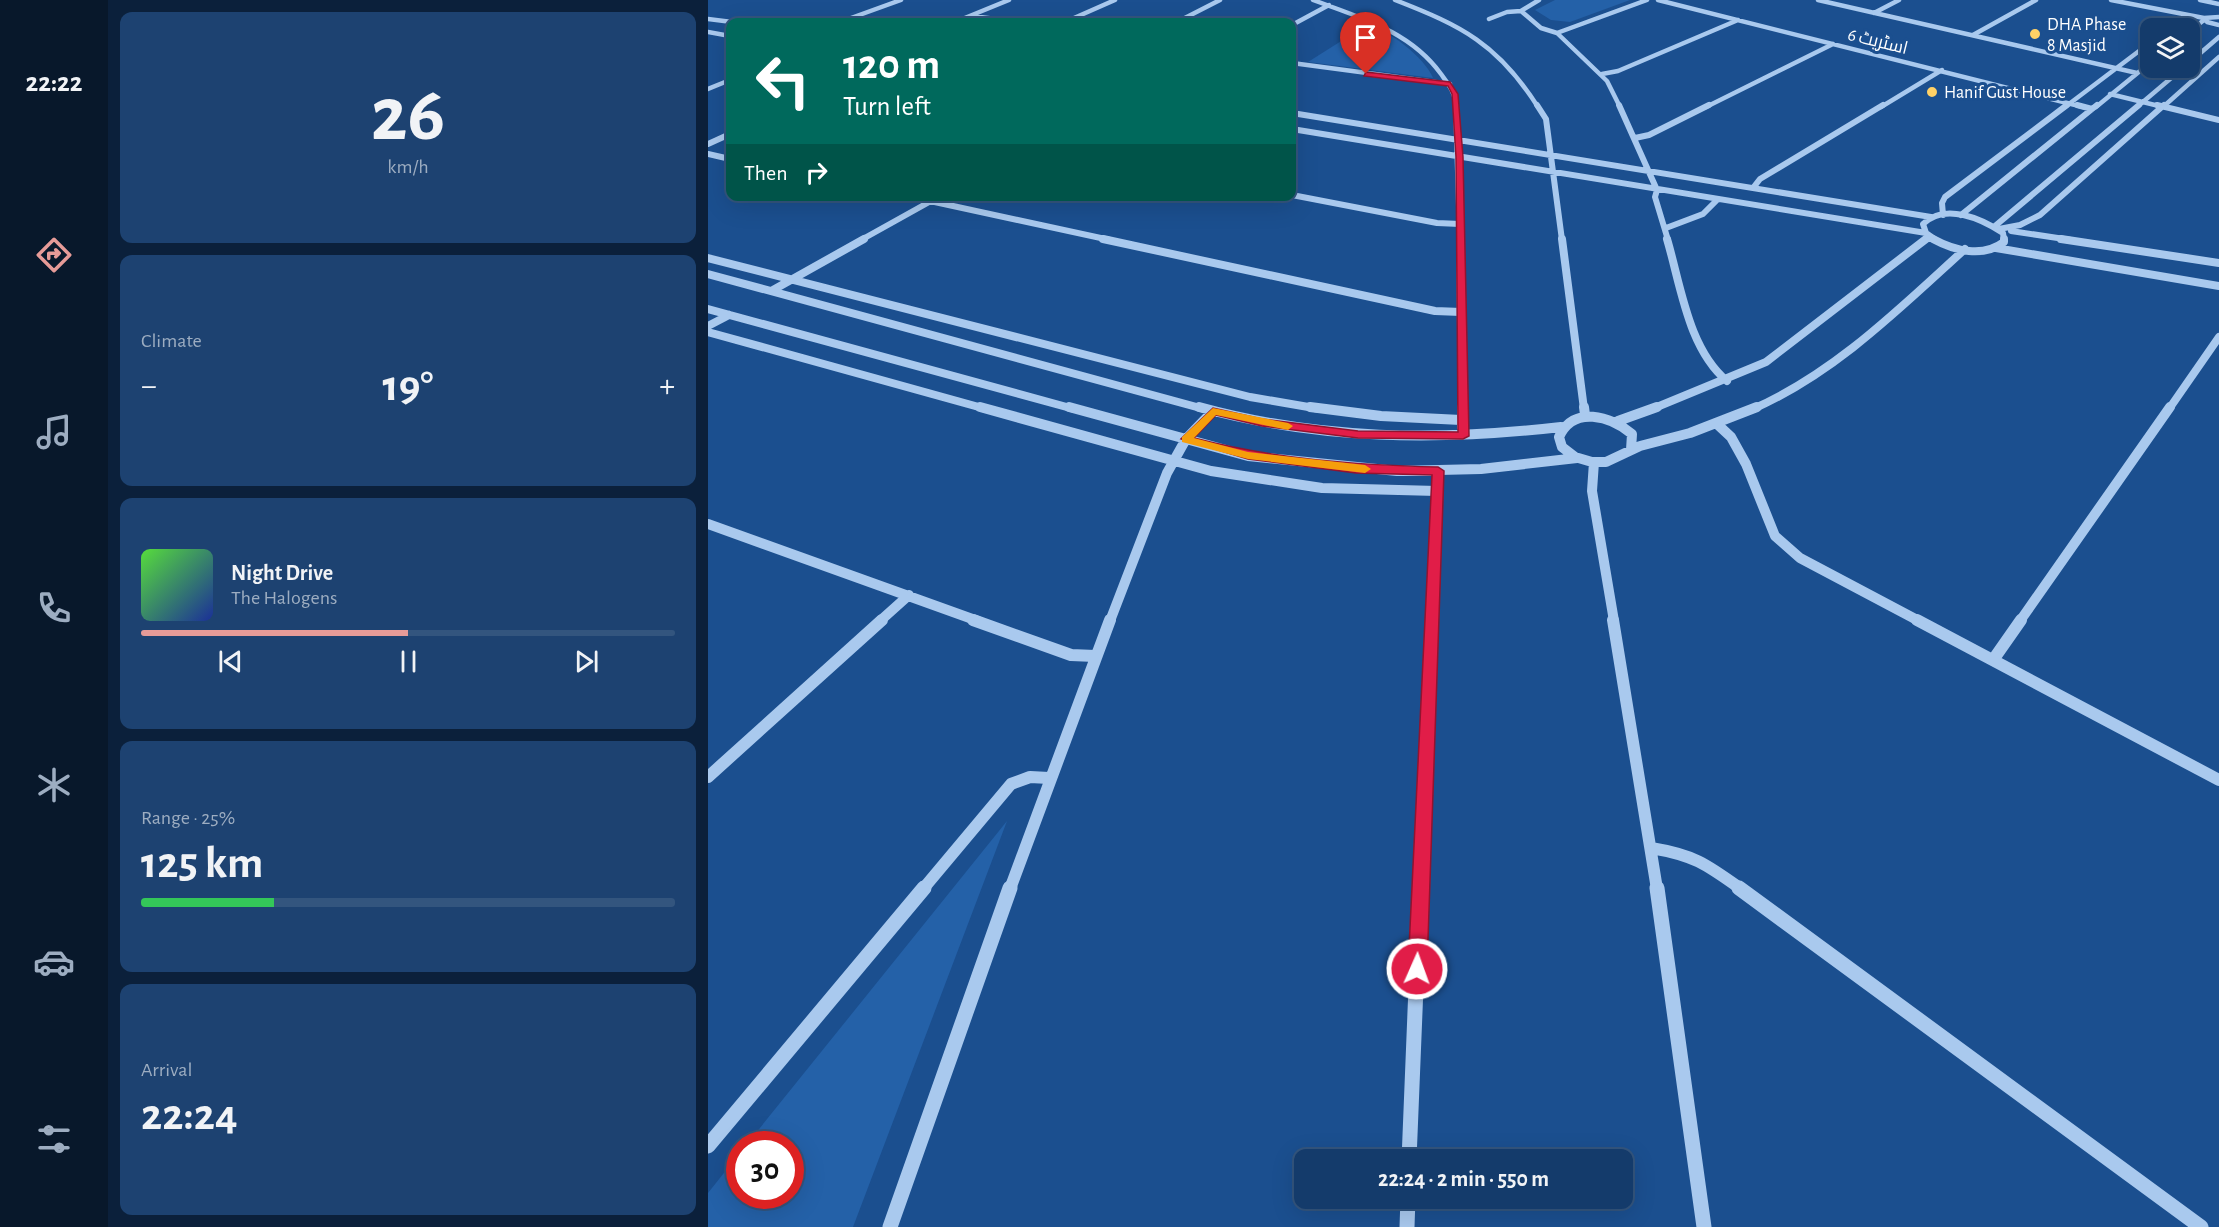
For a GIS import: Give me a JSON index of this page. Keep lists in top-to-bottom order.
{
  "streets": {
    "street": ["اسٹریٹ 6"]
  },
  "places": ["DHA Phase 8 Masjid", "Hanif Gust House"],
  "page": {
    "tabs": "22:22",
    "tile": [
      ["26", "km/h"],
      "Climate",
      ["Range · 25%", "125 km"],
      ["Arrival", "22:24"]
    ],
    "turn": ["120 m", "Turn left"],
    "then": "Then",
    "heat": ["−", "19°", "+"],
    "song": ["Night Drive", "The Halogens"],
    "limit": "30",
    "trip": "22:24 · 2 min · 550 m"
  }
}
